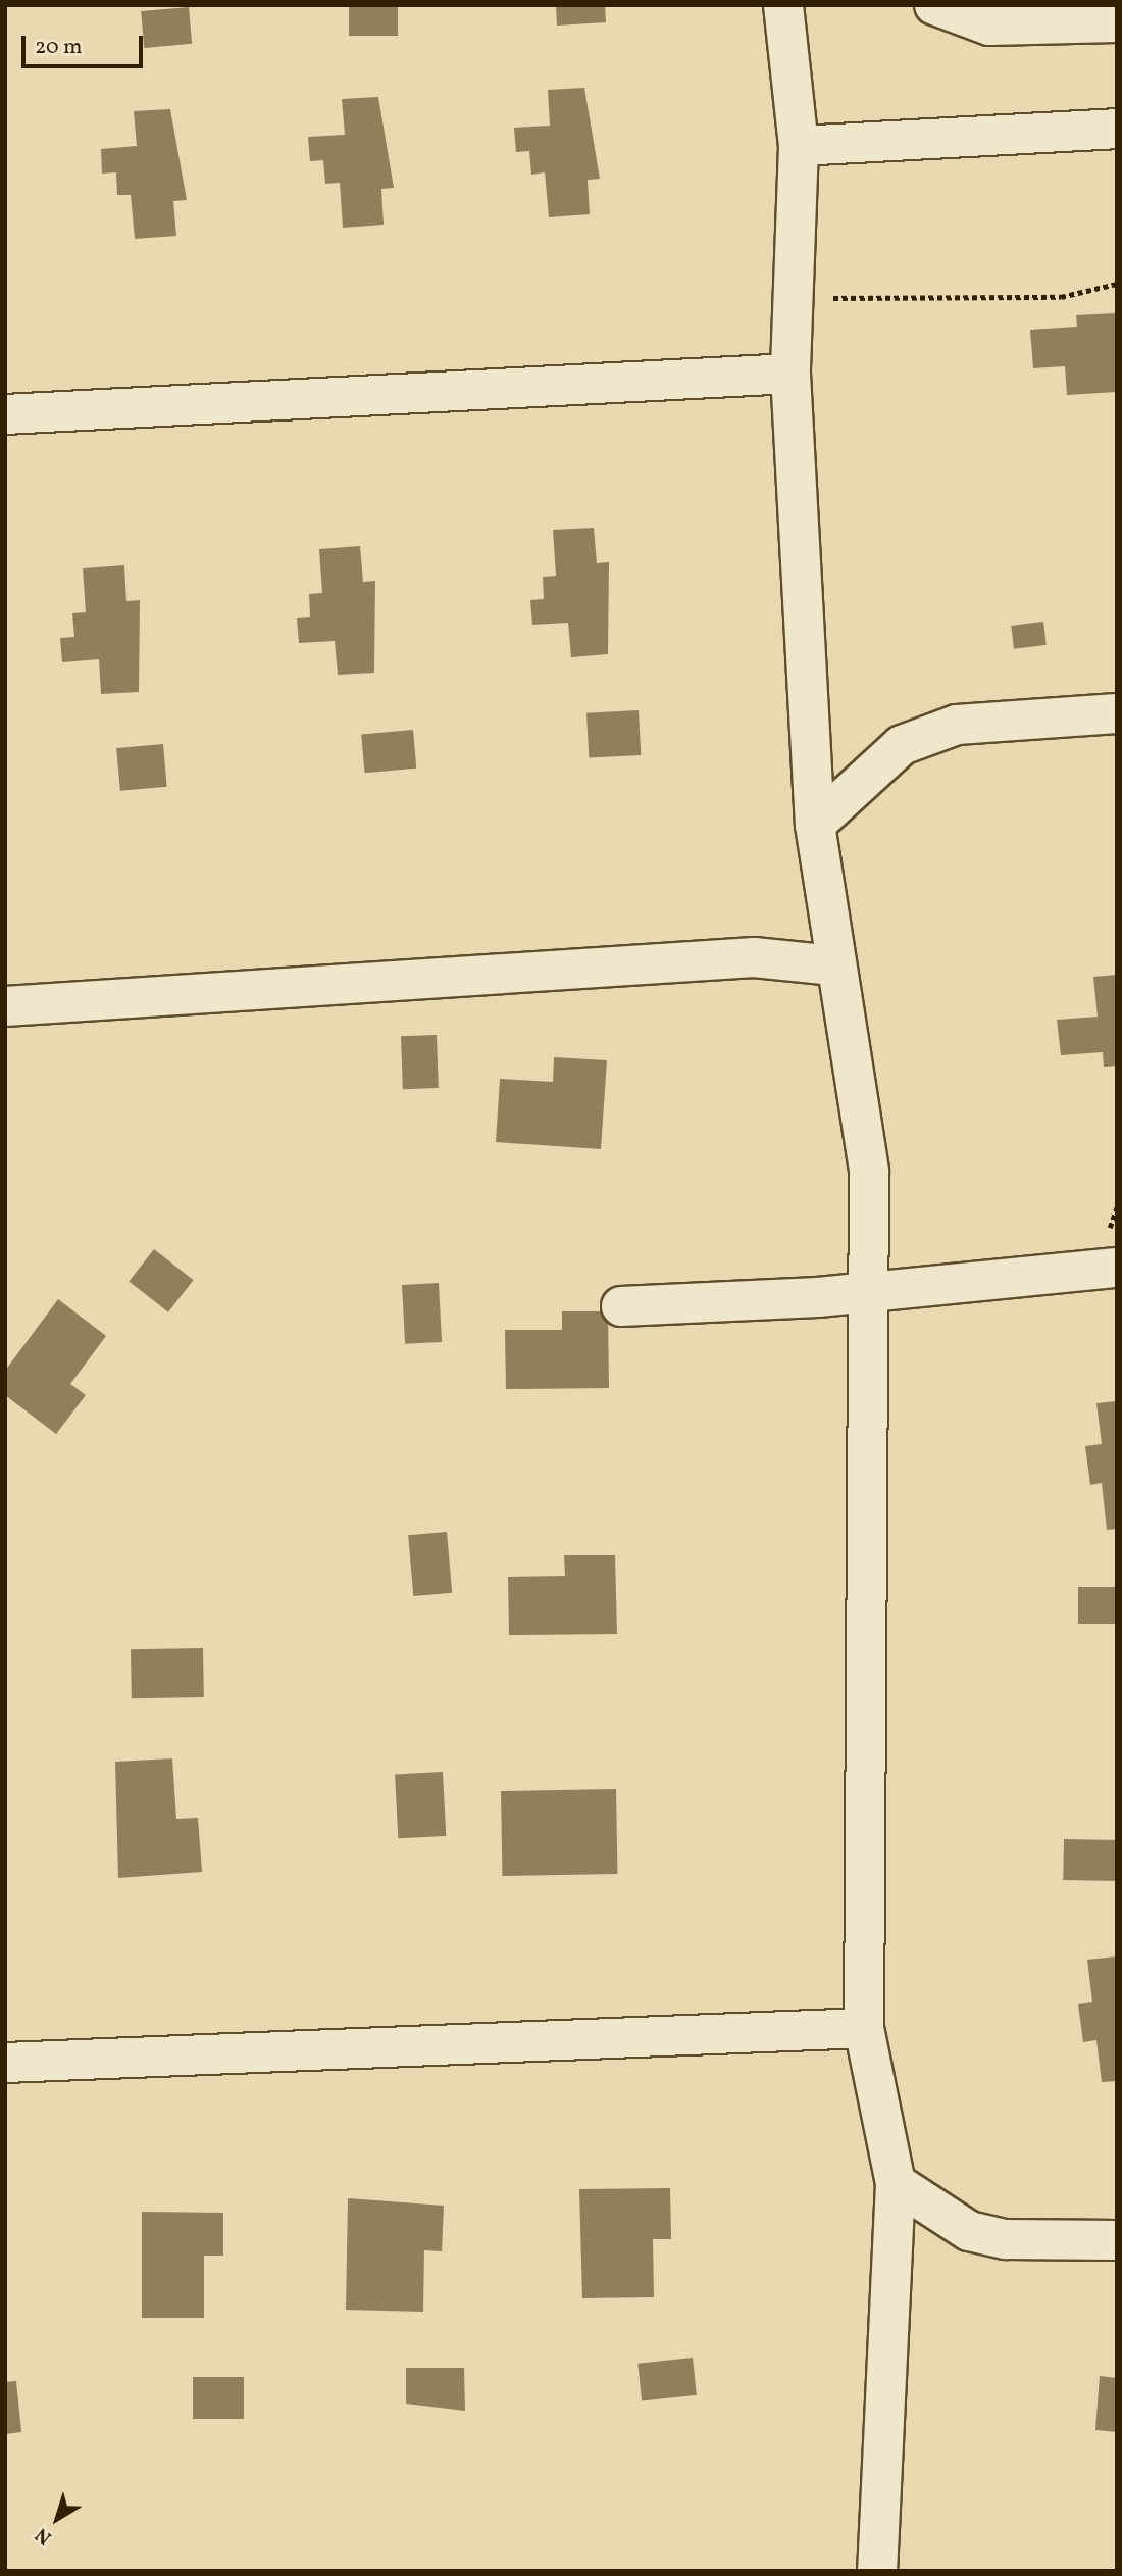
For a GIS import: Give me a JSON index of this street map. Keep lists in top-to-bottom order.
{
  "scale_bar": "20 m",
  "north": "bottom left"
}
